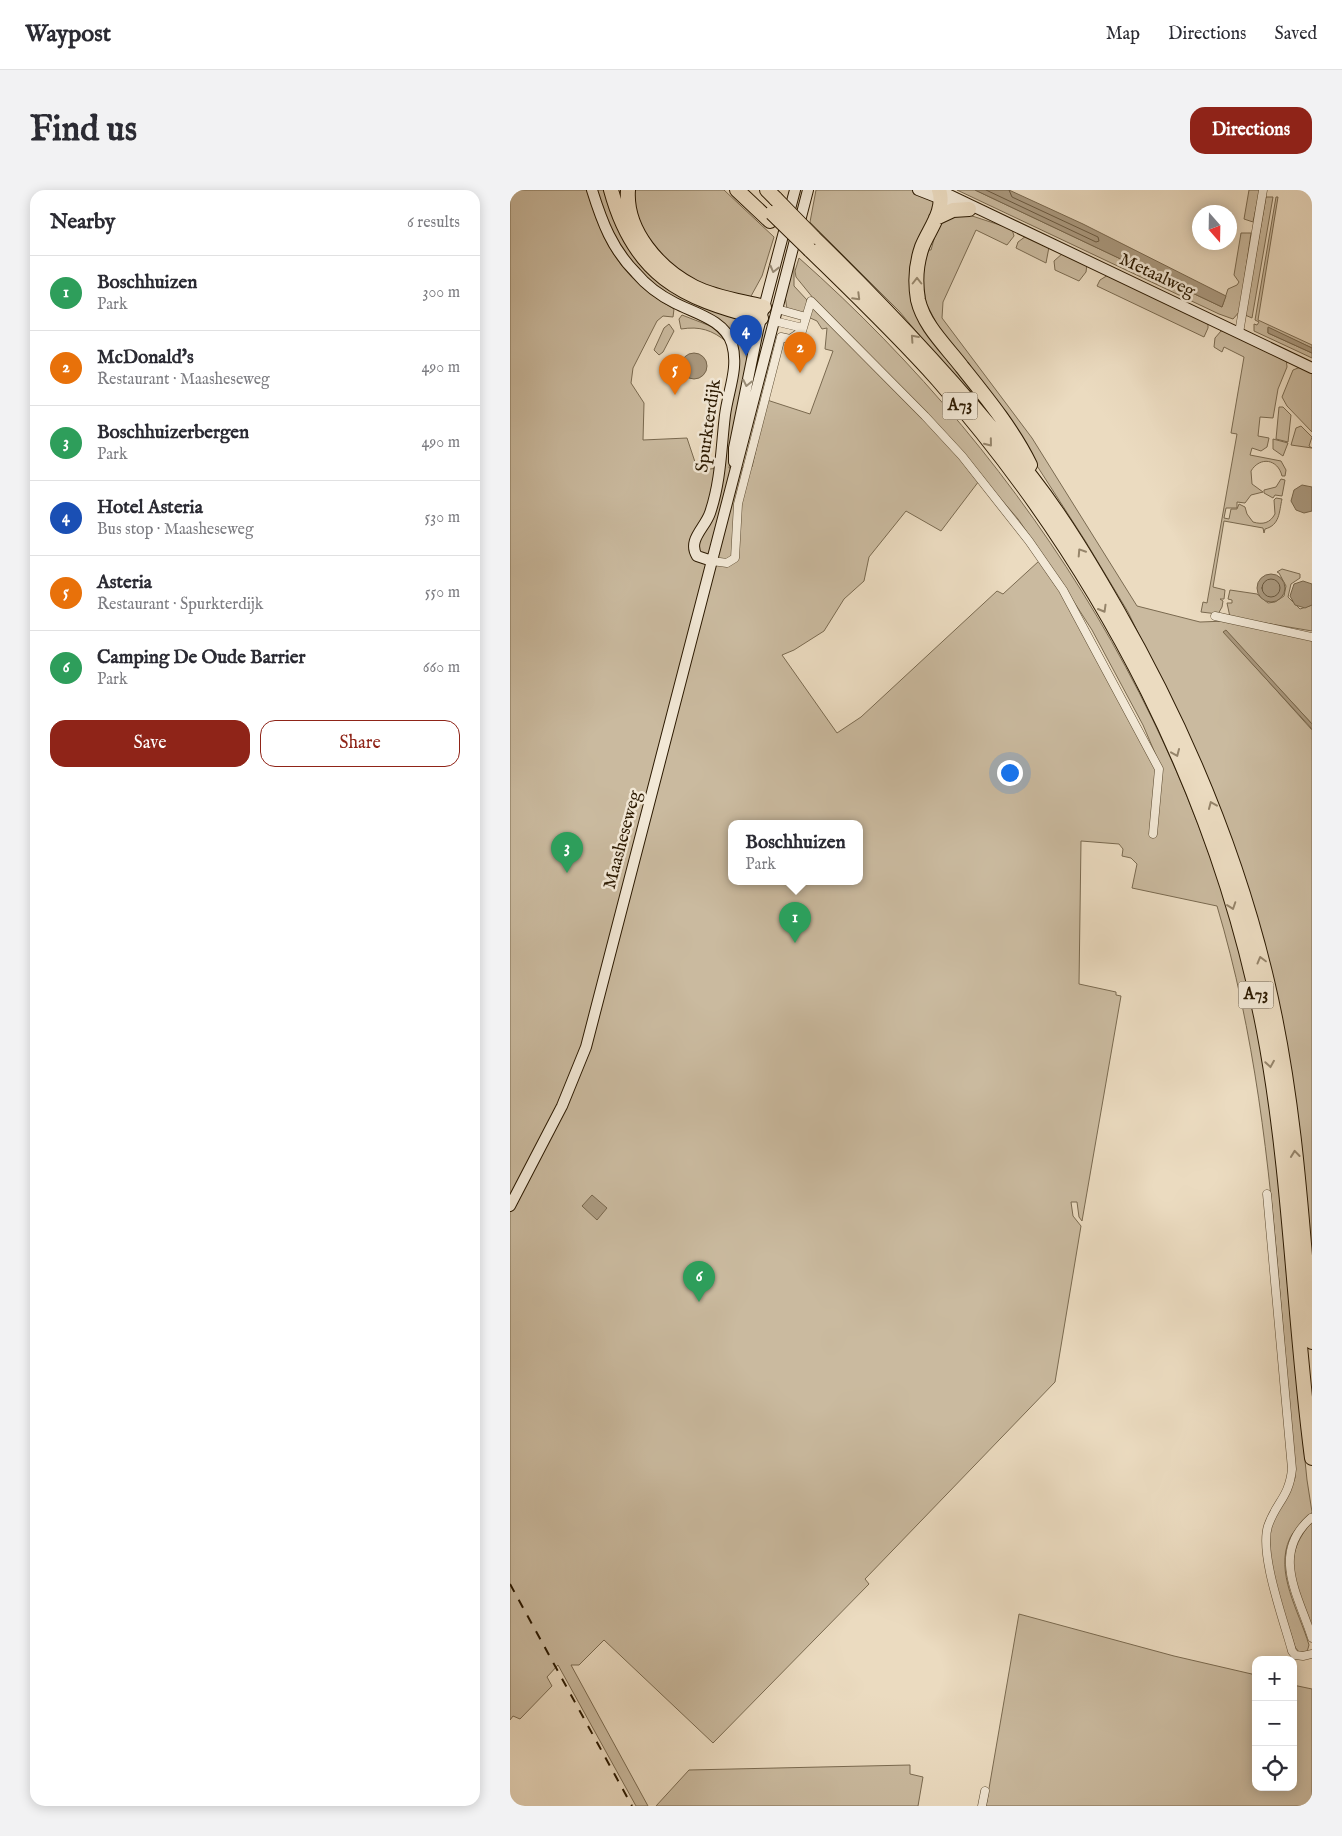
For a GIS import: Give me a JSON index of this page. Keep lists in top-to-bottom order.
{
  "streets": {
    "highway": ["A73"],
    "main road": ["Metaalweg", "Spurkterdijk", "Maasheseweg"]
  },
  "crossings": [
    ["Metaalweg", "A73"],
    ["Spurkterdijk", "Maasheseweg"]
  ],
  "north": "bottom",
  "page": {
    "header": "Waypost",
    "nav": ["Map", "Directions", "Saved"],
    "buttons": [
      "Directions",
      ["Save", "Share"]
    ],
    "title": "Find us",
    "heading": ["Nearby", "6 results"],
    "list": [
      {
        "mark": "1",
        "name": "Boschhuizen",
        "note": "Park",
        "value": "300 m"
      },
      {
        "mark": "2",
        "name": "McDonald's",
        "note": "Restaurant · Maasheseweg",
        "value": "490 m"
      },
      {
        "mark": "3",
        "name": "Boschhuizerbergen",
        "note": "Park",
        "value": "490 m"
      },
      {
        "mark": "4",
        "name": "Hotel Asteria",
        "note": "Bus stop · Maasheseweg",
        "value": "530 m"
      },
      {
        "mark": "5",
        "name": "Asteria",
        "note": "Restaurant · Spurkterdijk",
        "value": "550 m"
      },
      {
        "mark": "6",
        "name": "Camping De Oude Barrier",
        "note": "Park",
        "value": "660 m"
      }
    ],
    "pins": [
      "4",
      "2",
      "5",
      "3",
      "1",
      "6"
    ],
    "popup": ["Boschhuizen", "Park"],
    "map_buttons": ["+", "−"]
  }
}
